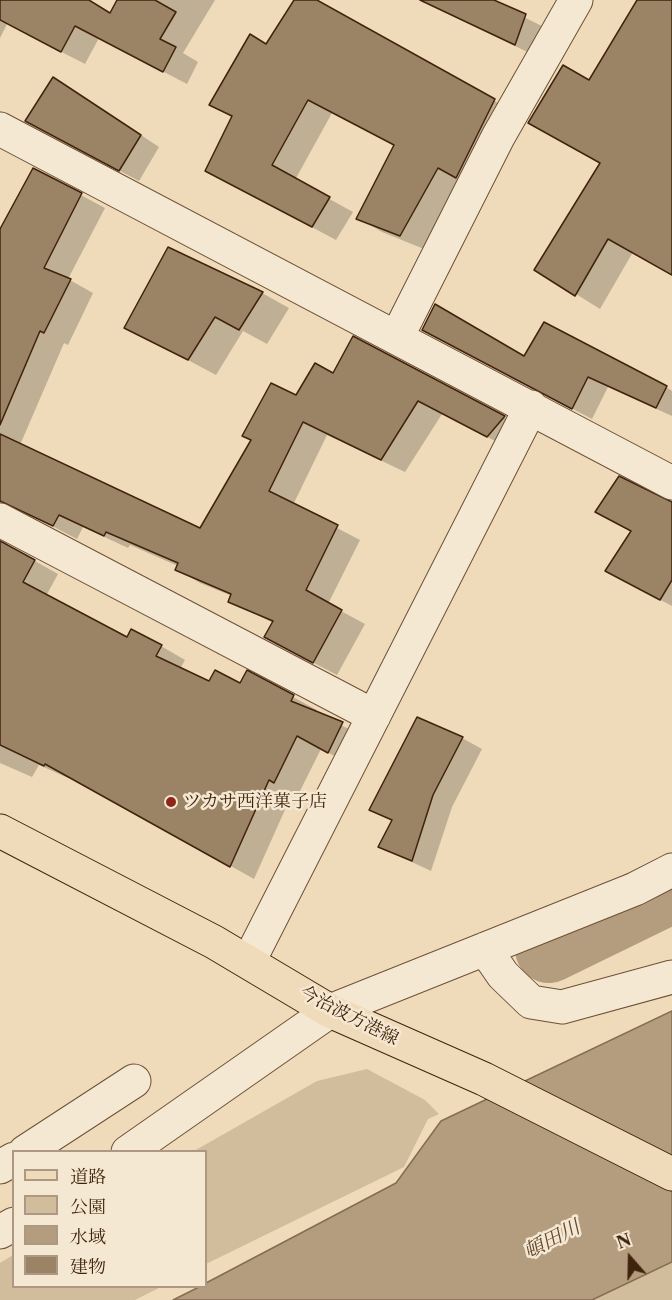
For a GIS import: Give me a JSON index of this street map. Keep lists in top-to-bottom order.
{
  "streets": {
    "main road": ["今治波方港線"]
  },
  "water": ["頓田川"],
  "places": ["ツカサ西洋菓子店"],
  "legend": [
    "道路",
    "公園",
    "水域",
    "建物"
  ],
  "north": "top"
}
